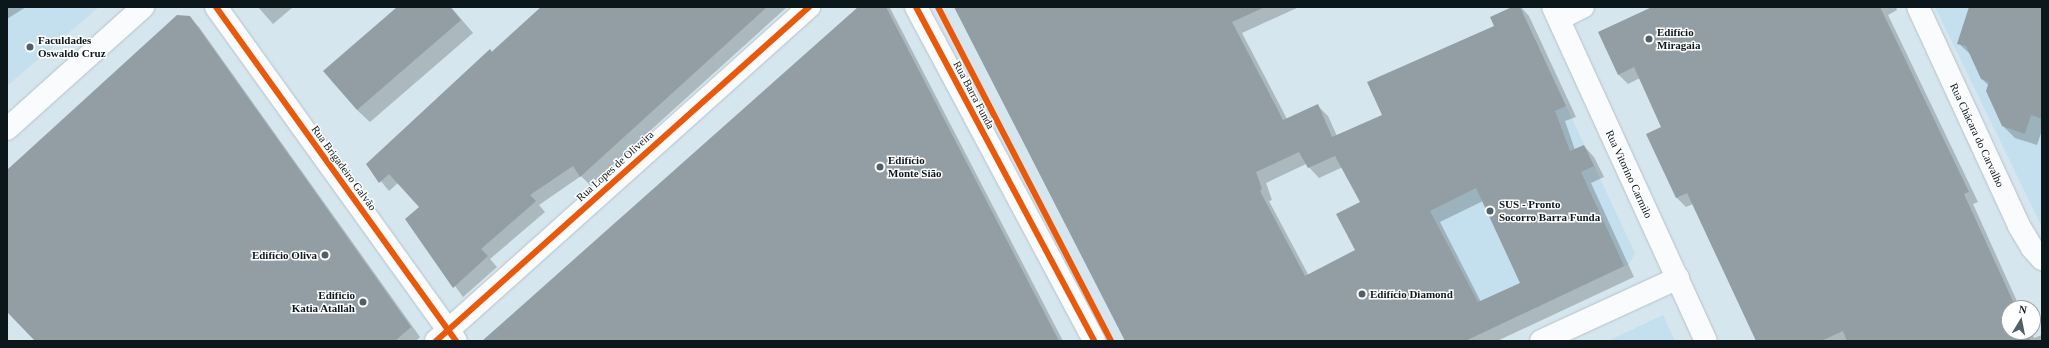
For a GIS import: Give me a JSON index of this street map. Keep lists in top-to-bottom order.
{
  "streets": {
    "street": [
      "Rua Barra Funda",
      "Rua Chácara do Carvalho",
      "Rua Lopes de Oliveira",
      "Rua Brigadeiro Galvão",
      "Rua Vitorino Carmilo"
    ]
  },
  "crossings": [
    ["Rua Lopes de Oliveira", "Rua Brigadeiro Galvão"]
  ],
  "places": [
    "Edifício Miragaia",
    "Faculdades Oswaldo Cruz",
    "Edifício Monte Sião",
    "SUS - Pronto Socorro Barra Funda",
    "Edifício Oliva",
    "Edifício Diamond",
    "Edificio Katia Atallah"
  ],
  "north": "top"
}
